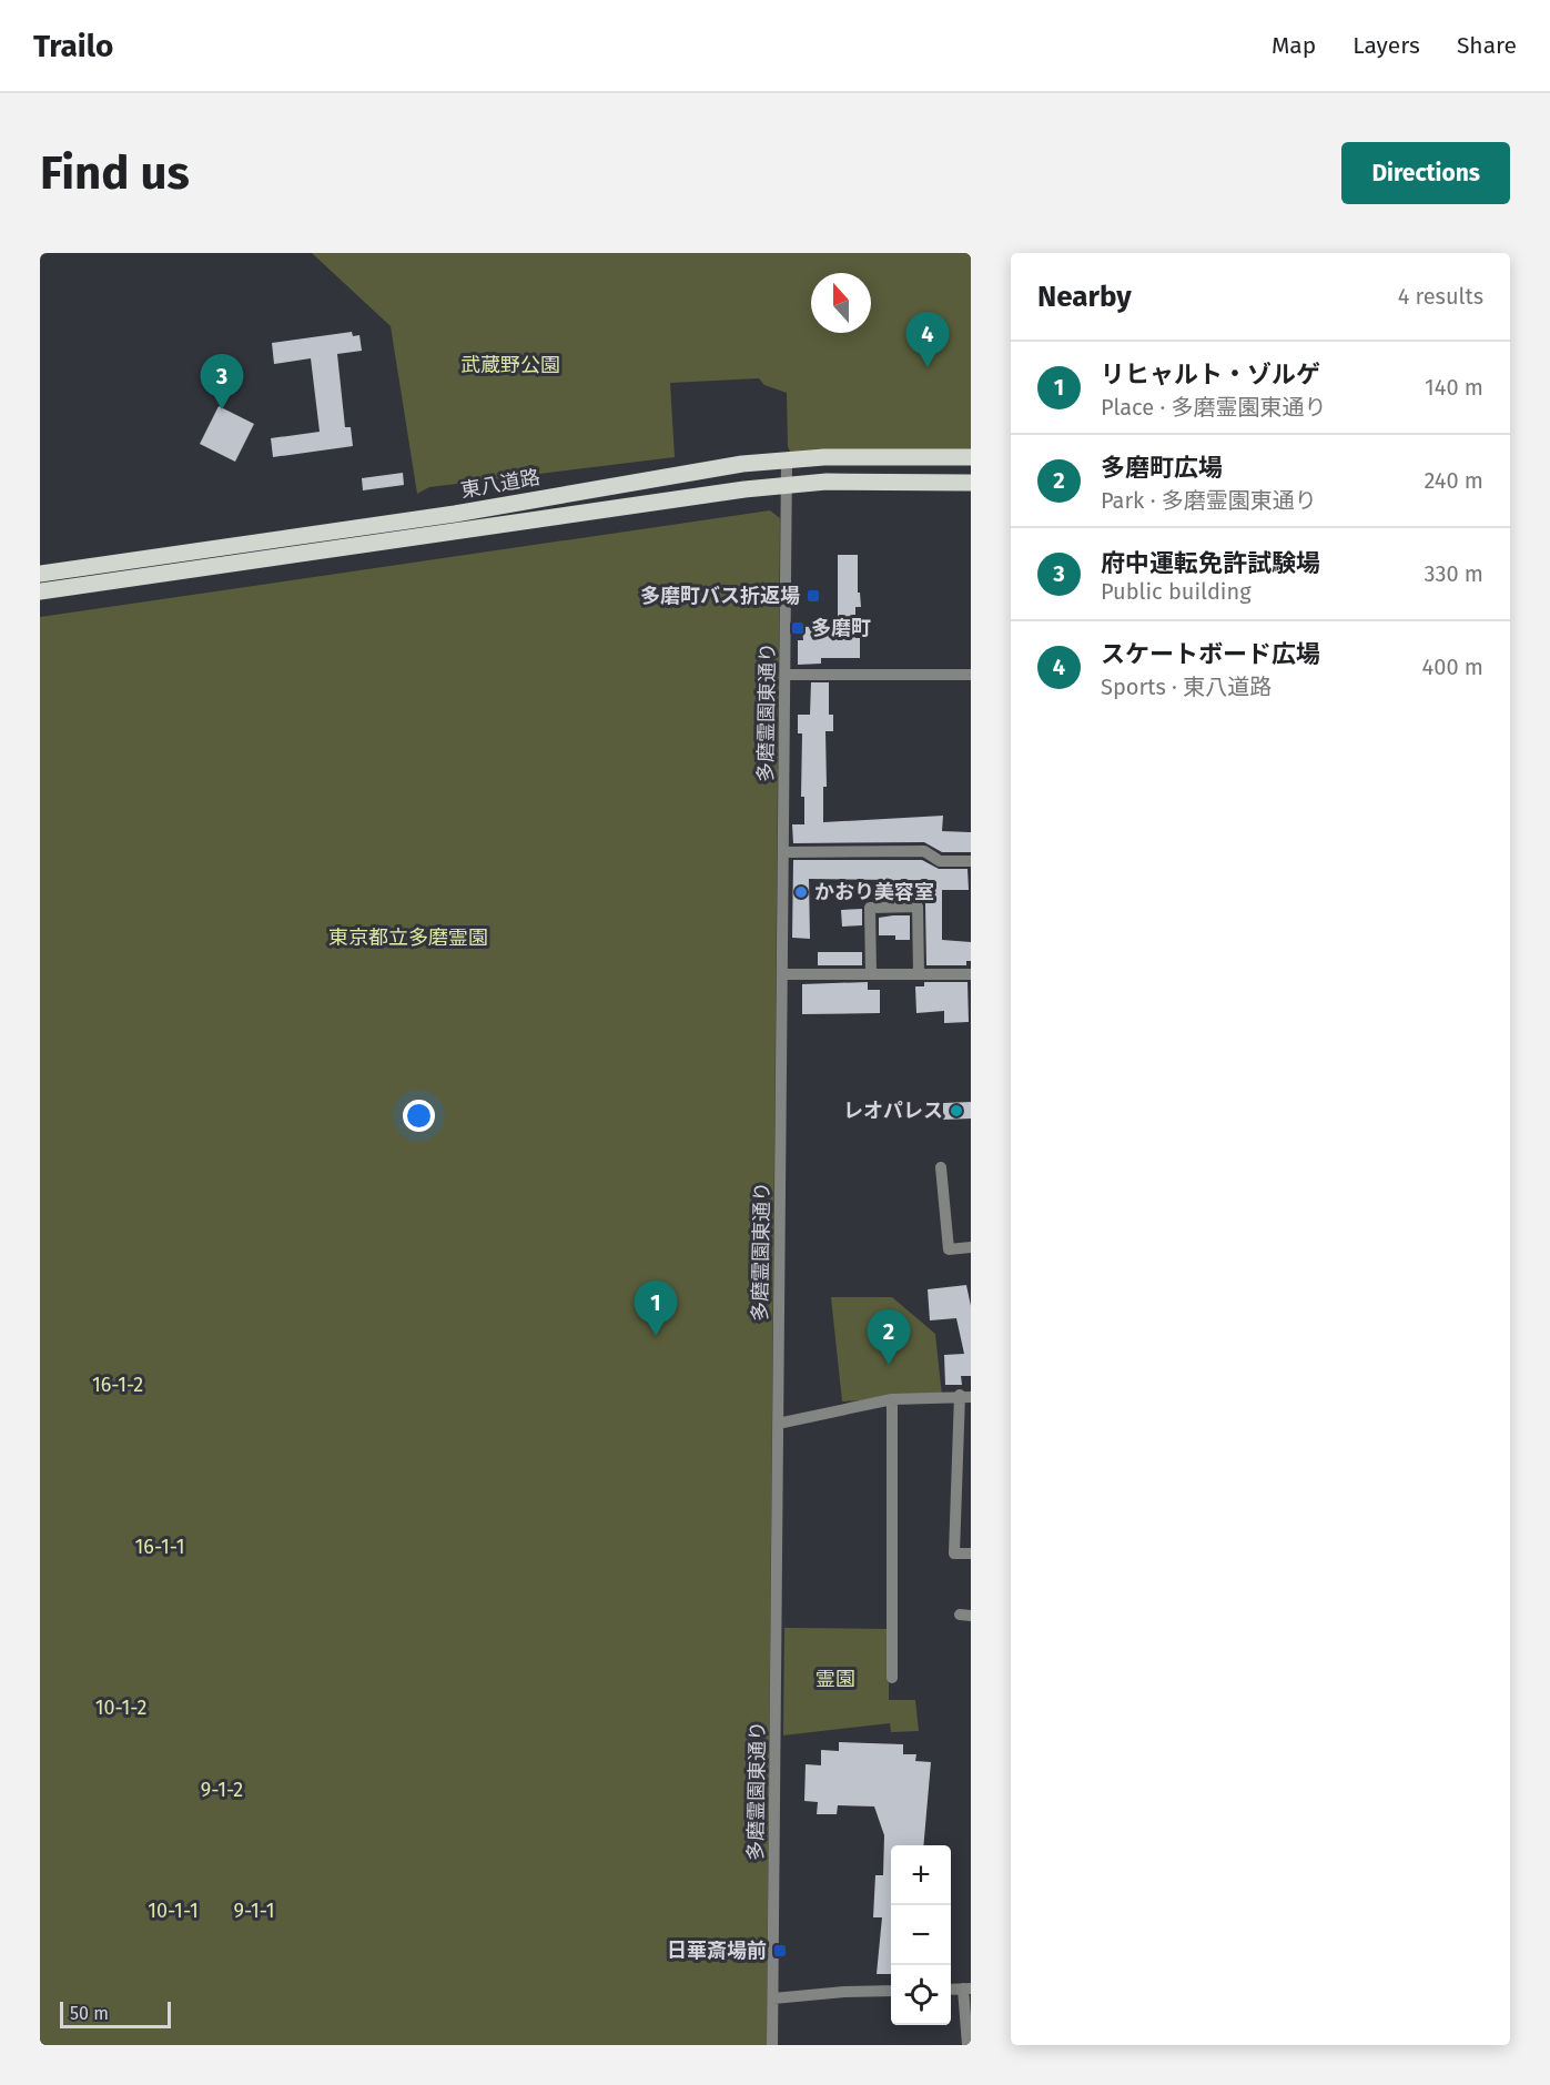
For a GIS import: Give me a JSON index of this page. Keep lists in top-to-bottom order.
{
  "streets": {
    "main road": ["東八道路"],
    "street": ["多磨霊園東通り"]
  },
  "crossings": [
    ["東八道路", "多磨霊園東通り"]
  ],
  "parks": [
    "武蔵野公園",
    "東京都立多磨霊園",
    "16-1-2",
    "16-1-1",
    "霊園",
    "10-1-2",
    "9-1-2",
    "10-1-1",
    "9-1-1"
  ],
  "places": {
    "transit": ["多磨町バス折返場", "多磨町", "日華斎場前"],
    "other": ["かおり美容室", "レオパレス"]
  },
  "scale_bar": "50 m",
  "north": "top",
  "page": {
    "header": "Trailo",
    "nav": ["Map", "Layers", "Share"],
    "buttons": "Directions",
    "title": "Find us",
    "heading": ["Nearby", "4 results"],
    "pins": [
      "4",
      "3",
      "1",
      "2"
    ],
    "list": [
      {
        "mark": "1",
        "name": "リヒャルト・ゾルゲ",
        "note": "Place · 多磨霊園東通り",
        "value": "140 m"
      },
      {
        "mark": "2",
        "name": "多磨町広場",
        "note": "Park · 多磨霊園東通り",
        "value": "240 m"
      },
      {
        "mark": "3",
        "name": "府中運転免許試験場",
        "note": "Public building",
        "value": "330 m"
      },
      {
        "mark": "4",
        "name": "スケートボード広場",
        "note": "Sports · 東八道路",
        "value": "400 m"
      }
    ],
    "map_buttons": ["+", "−"],
    "scale": "50 m"
  }
}
